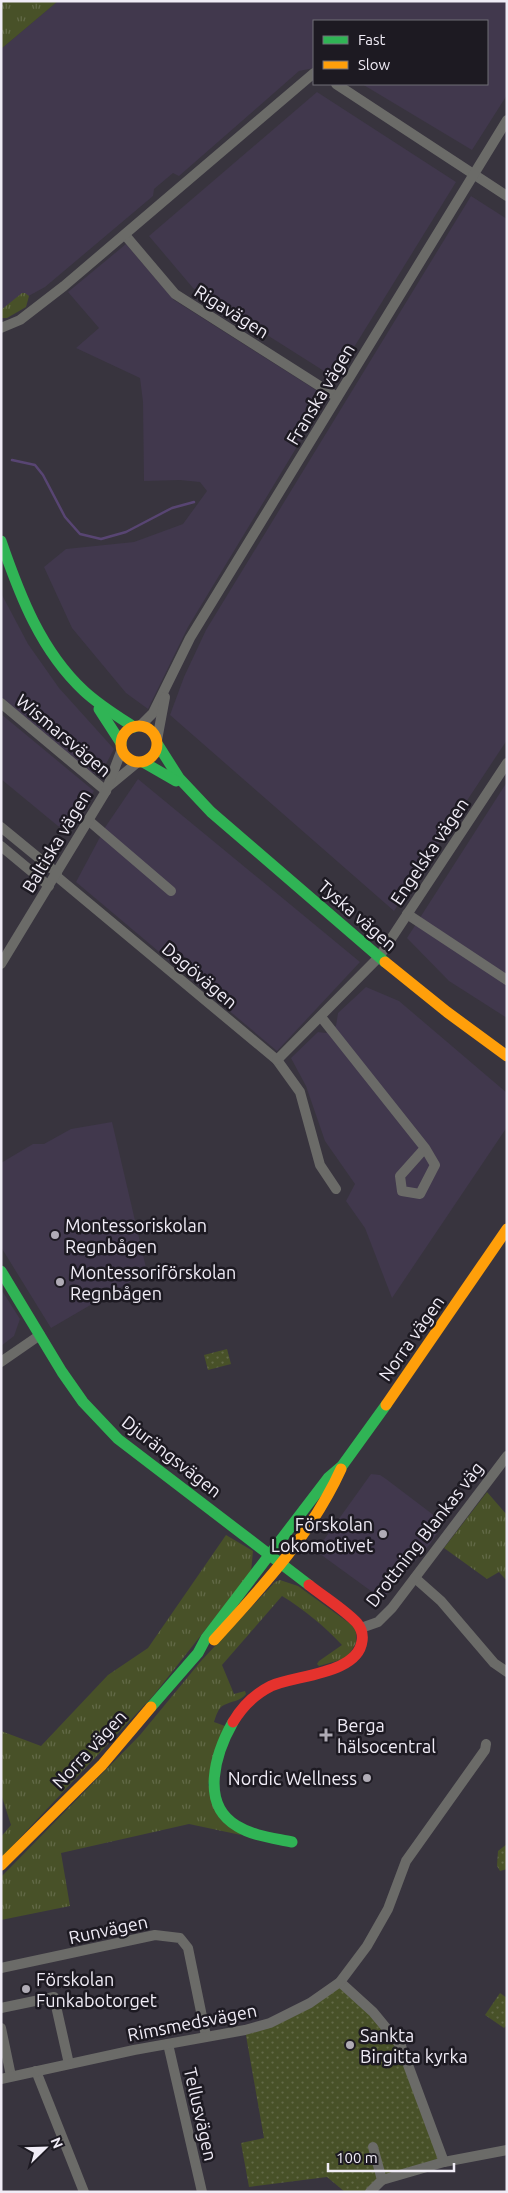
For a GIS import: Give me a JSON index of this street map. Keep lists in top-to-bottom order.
{
  "streets": {
    "main road": [
      "Tyska vägen",
      "Norra vägen",
      "Djurängsvägen",
      "Drottning Blankas väg"
    ],
    "street": [
      "Rigavägen",
      "Franska vägen",
      "Wismarsvägen",
      "Baltiska vägen",
      "Engelska vägen",
      "Dagövägen",
      "Runvägen",
      "Rimsmedsvägen",
      "Tellusvägen"
    ]
  },
  "crossings": [
    ["Rigavägen", "Franska vägen"],
    ["Franska vägen", "Baltiska vägen"],
    ["Franska vägen", "Tyska vägen"],
    ["Wismarsvägen", "Baltiska vägen"],
    ["Baltiska vägen", "Tyska vägen"],
    ["Baltiska vägen", "Dagövägen"],
    ["Engelska vägen", "Tyska vägen"],
    ["Norra vägen", "Djurängsvägen"],
    ["Norra vägen", "Drottning Blankas väg"],
    ["Djurängsvägen", "Drottning Blankas väg"],
    ["Runvägen", "Rimsmedsvägen"],
    ["Rimsmedsvägen", "Tellusvägen"]
  ],
  "places": {
    "other": [
      "Montessoriskolan Regnbågen",
      "Montessoriförskolan Regnbågen",
      "Förskolan Lokomotivet",
      "Nordic Wellness",
      "Förskolan Funkabotorget",
      "Sankta Birgitta kyrka"
    ],
    "health": ["Berga hälsocentral"]
  },
  "legend": ["Fast", "Slow"],
  "scale_bar": "100 m",
  "north": "top right"
}
